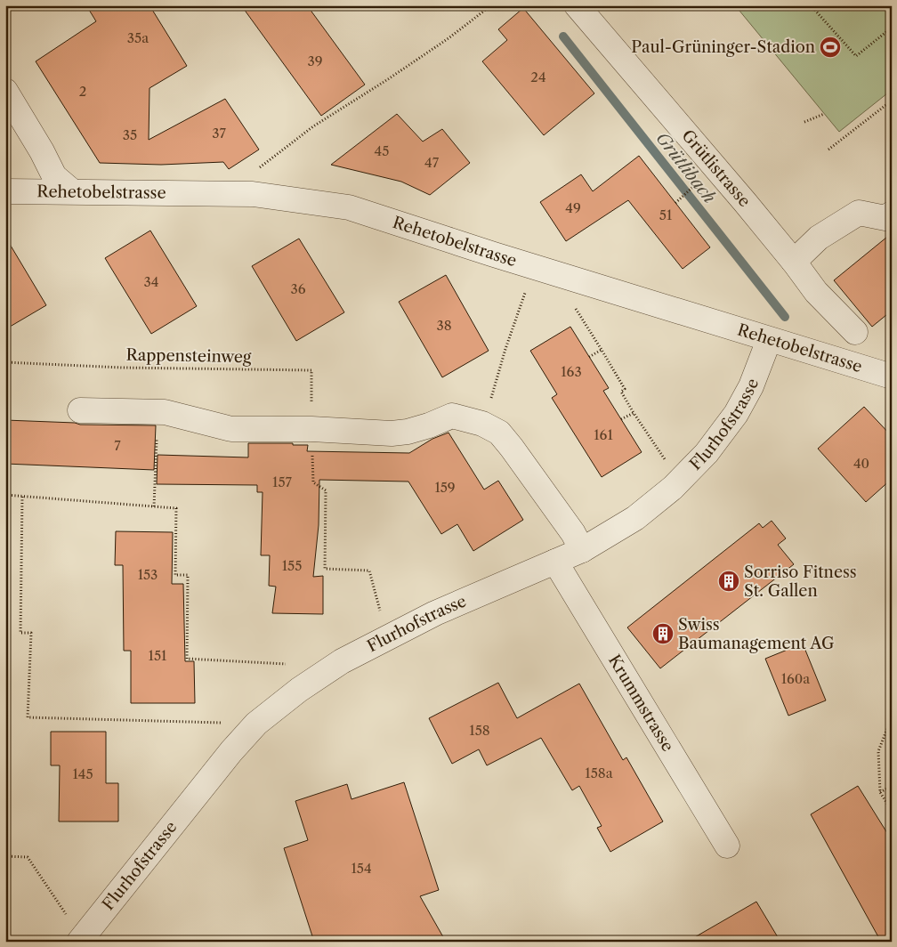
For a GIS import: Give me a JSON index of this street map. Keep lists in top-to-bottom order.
{
  "streets": {
    "street": [
      "Grütlistrasse",
      "Rehetobelstrasse",
      "Flurhofstrasse",
      "Krummstrasse"
    ],
    "path": ["Rappensteinweg"]
  },
  "crossings": [
    ["Rehetobelstrasse", "Flurhofstrasse"],
    ["Flurhofstrasse", "Krummstrasse"]
  ],
  "water": ["Grütlibach"],
  "places": {
    "sports": ["Paul-Grüninger-Stadion"],
    "building": ["Sorriso Fitness St. Gallen", "Swiss Baumanagement AG"]
  },
  "house_numbers": [
    "35a",
    "39",
    "24",
    "2",
    "37",
    "35",
    "45",
    "47",
    "49",
    "51",
    "34",
    "36",
    "38",
    "163",
    "161",
    "7",
    "40",
    "157",
    "159",
    "155",
    "153",
    "151",
    "160a",
    "158",
    "158a",
    "145",
    "154"
  ]
}
